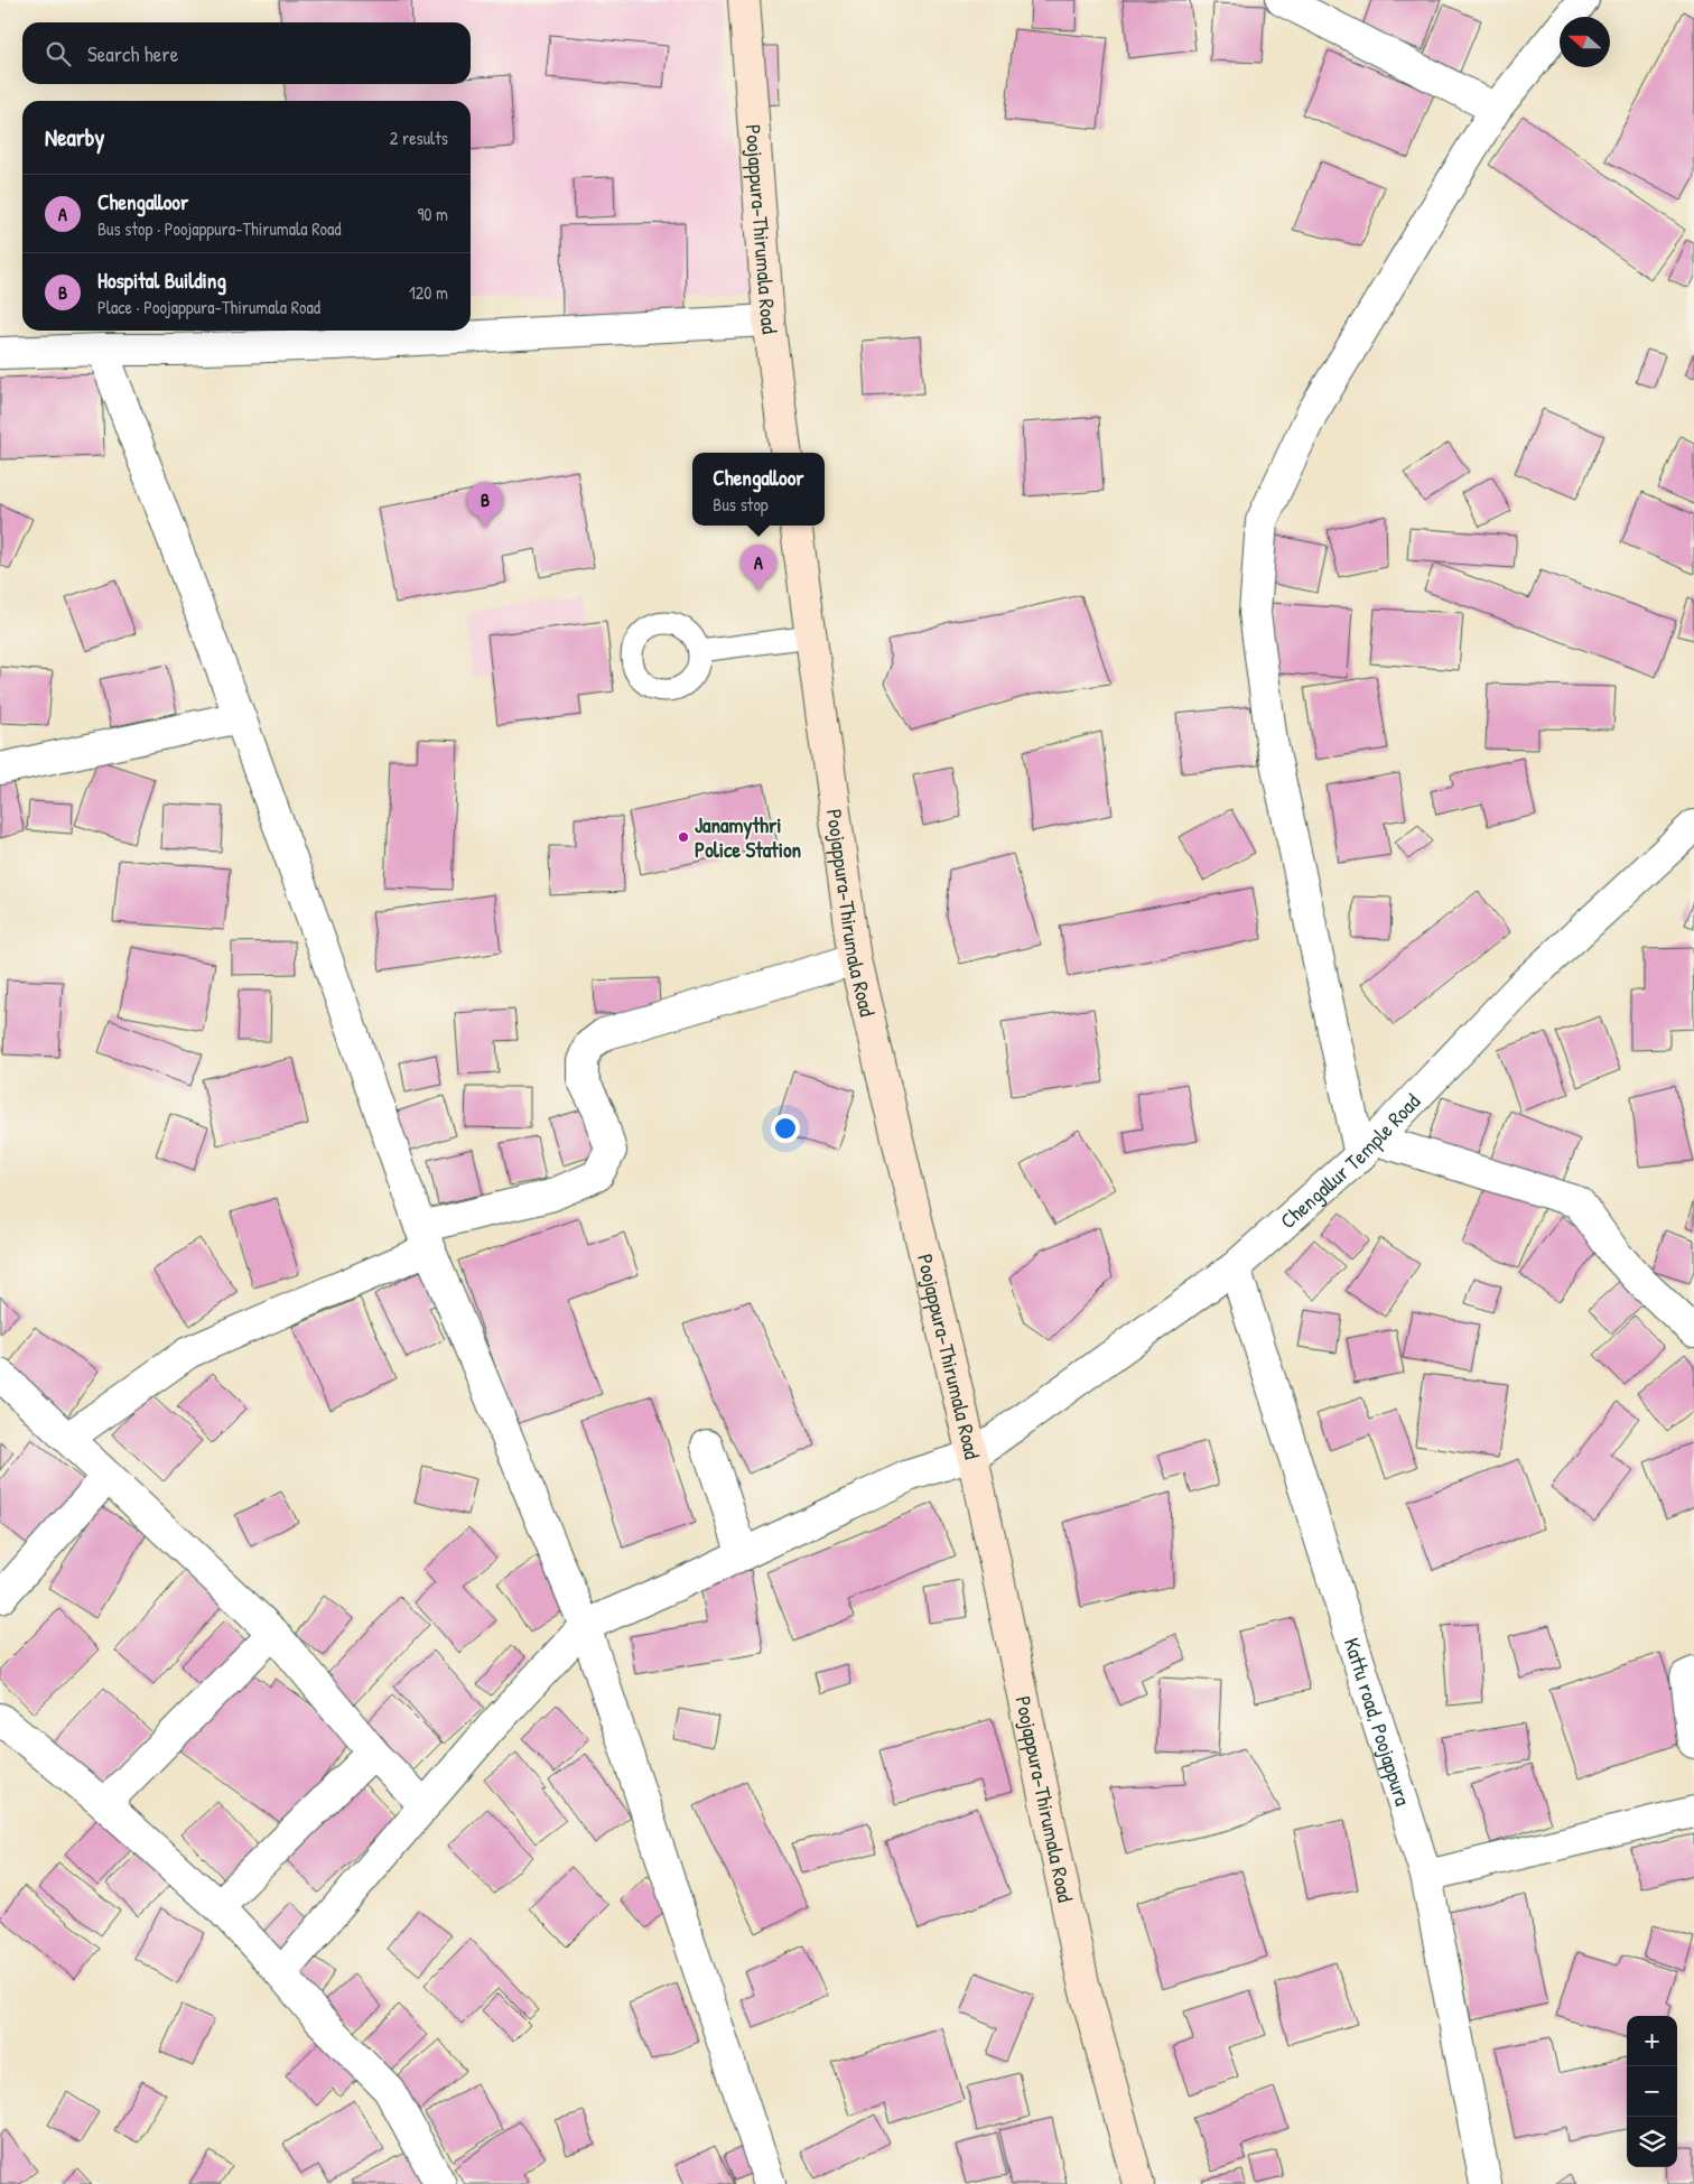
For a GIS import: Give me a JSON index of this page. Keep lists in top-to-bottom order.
{
  "streets": {
    "main road": ["Poojappura-Thirumala Road"],
    "street": ["Chengallur Temple Road", "Kattu road, Poojappura"]
  },
  "crossings": [
    ["Poojappura-Thirumala Road", "Chengallur Temple Road"],
    ["Chengallur Temple Road", "Kattu road, Poojappura"]
  ],
  "places": ["Janamythri Police Station"],
  "north": "left",
  "page": {
    "search": "Search here",
    "heading": ["Nearby", "2 results"],
    "list": [
      {
        "mark": "A",
        "name": "Chengalloor",
        "note": "Bus stop · Poojappura-Thirumala Road",
        "value": "90 m"
      },
      {
        "mark": "B",
        "name": "Hospital Building",
        "note": "Place · Poojappura-Thirumala Road",
        "value": "120 m"
      }
    ],
    "popup": ["Chengalloor", "Bus stop"],
    "pins": ["B", "A"],
    "map_buttons": ["+", "−"]
  }
}
